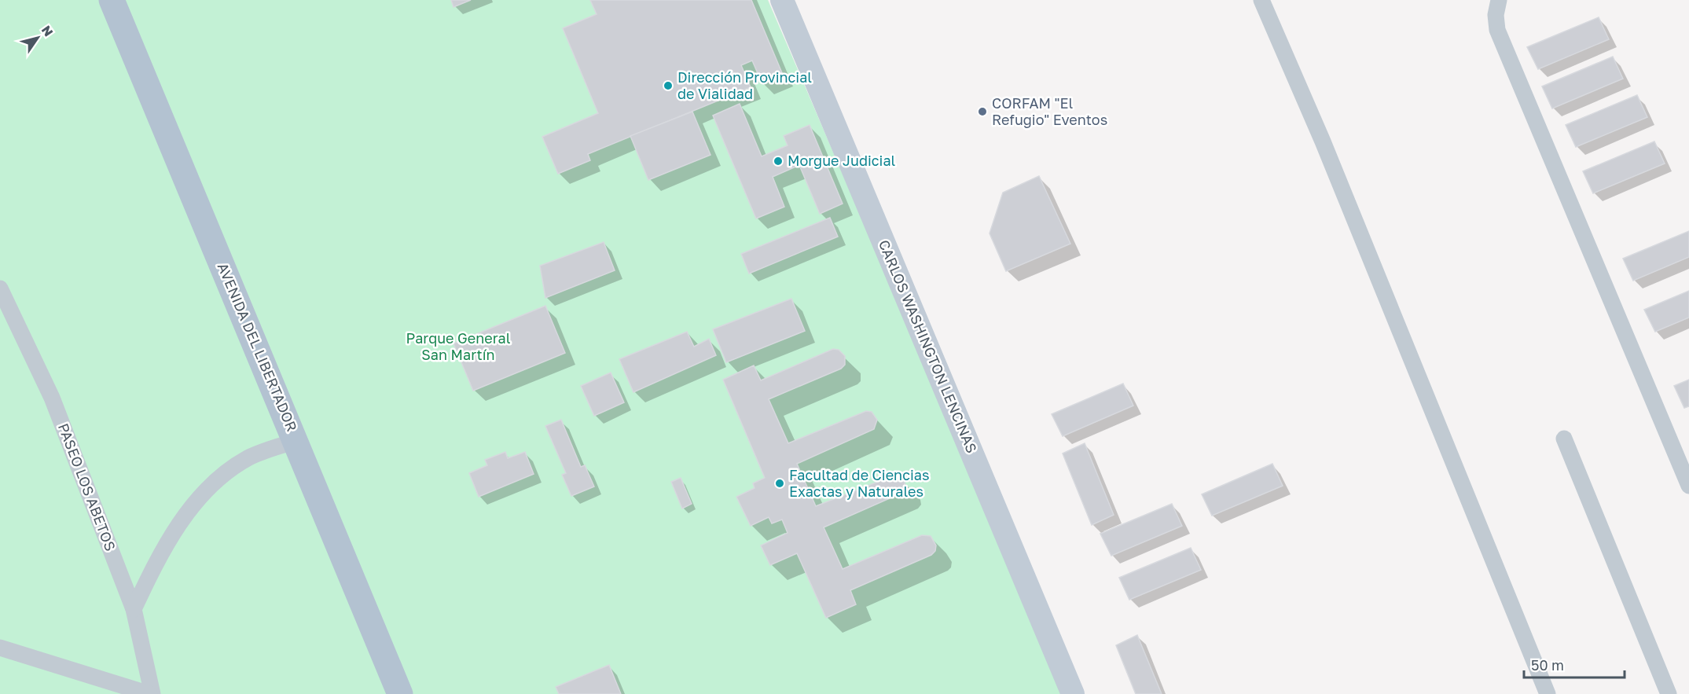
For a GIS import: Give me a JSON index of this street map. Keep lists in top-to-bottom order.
{
  "streets": {
    "main road": ["CARLOS WASHINGTON LENCINAS", "AVENIDA DEL LIBERTADOR"],
    "street": ["PASEO LOS ABETOS"]
  },
  "parks": ["Parque General San Martín"],
  "places": [
    "Dirección Provincial de Vialidad",
    "CORFAM \"El Refugio\" Eventos",
    "Morgue Judicial",
    "Facultad de Ciencias Exactas y Naturales"
  ],
  "scale_bar": "50 m",
  "north": "top right"
}
